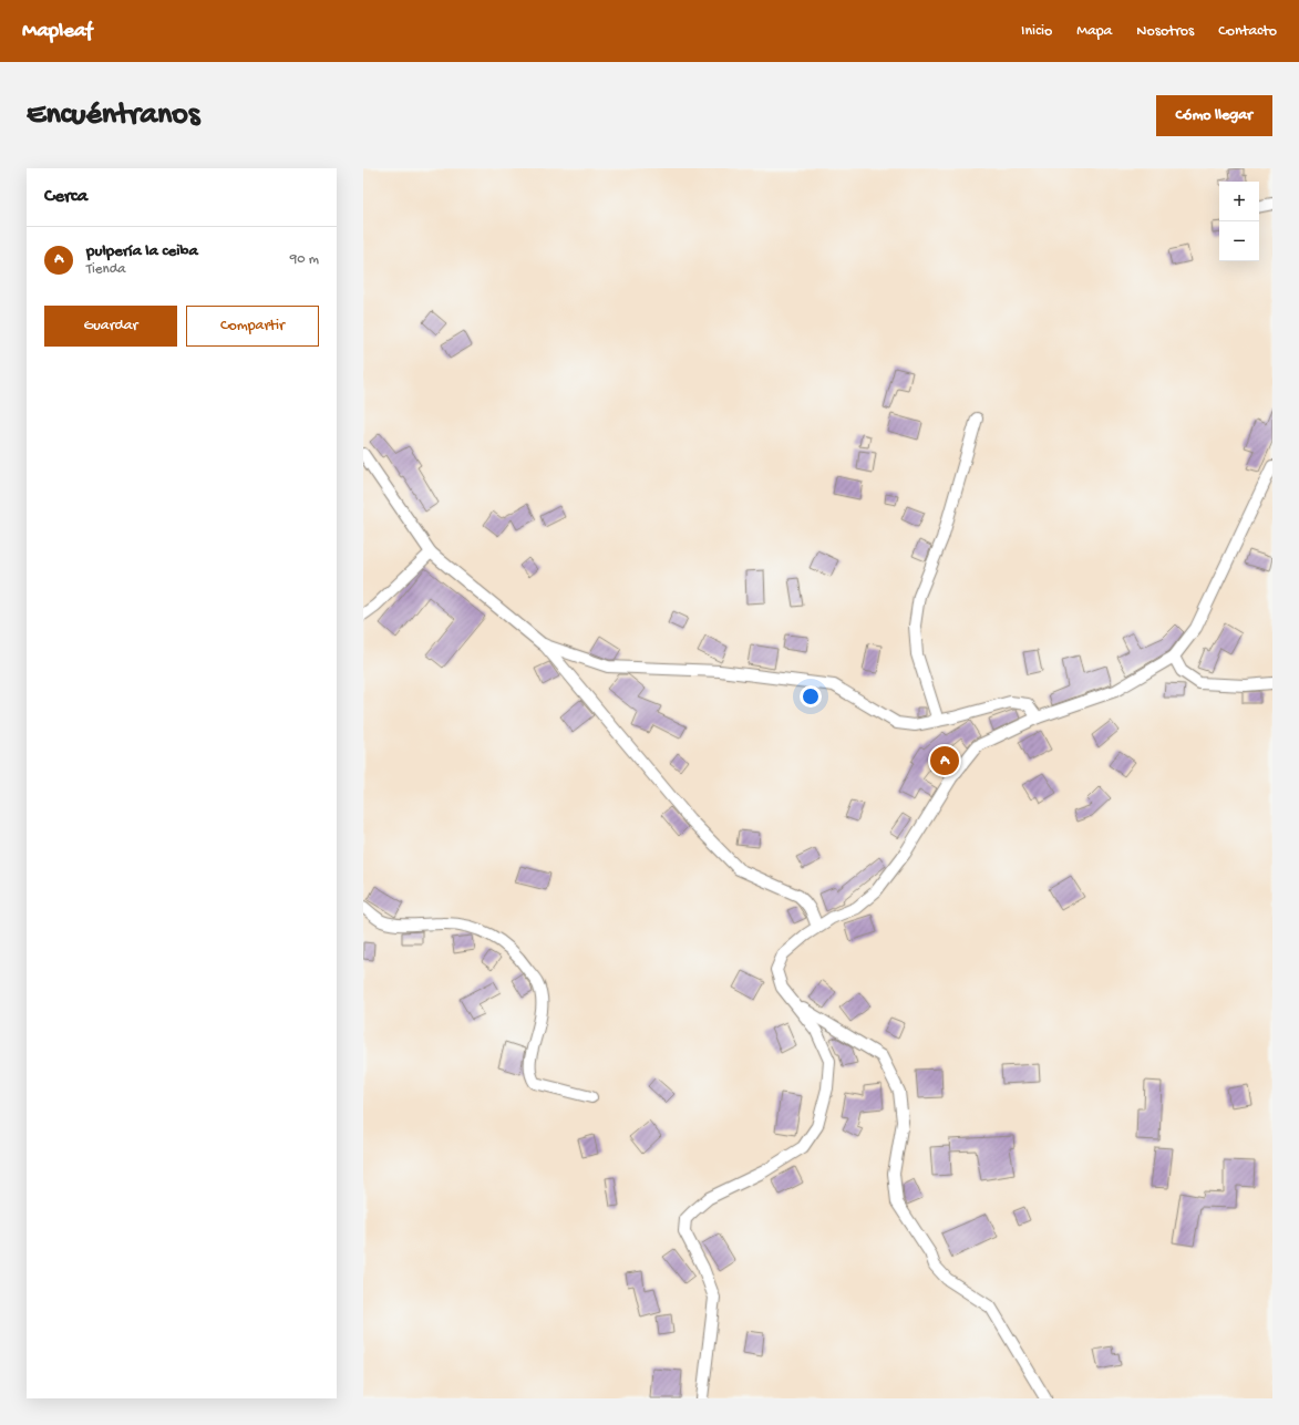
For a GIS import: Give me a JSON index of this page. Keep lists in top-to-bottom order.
{
  "page": {
    "header": "Mapleaf",
    "nav": [
      "Inicio",
      "Mapa",
      "Nosotros",
      "Contacto"
    ],
    "buttons": [
      "Cómo llegar",
      ["Guardar", "Compartir"]
    ],
    "title": "Encuéntranos",
    "heading": "Cerca",
    "map_buttons": ["+", "−"],
    "list": [
      {
        "mark": "A",
        "name": "pulpería la ceiba",
        "note": "Tienda",
        "value": "90 m"
      }
    ],
    "pins": "A"
  }
}
